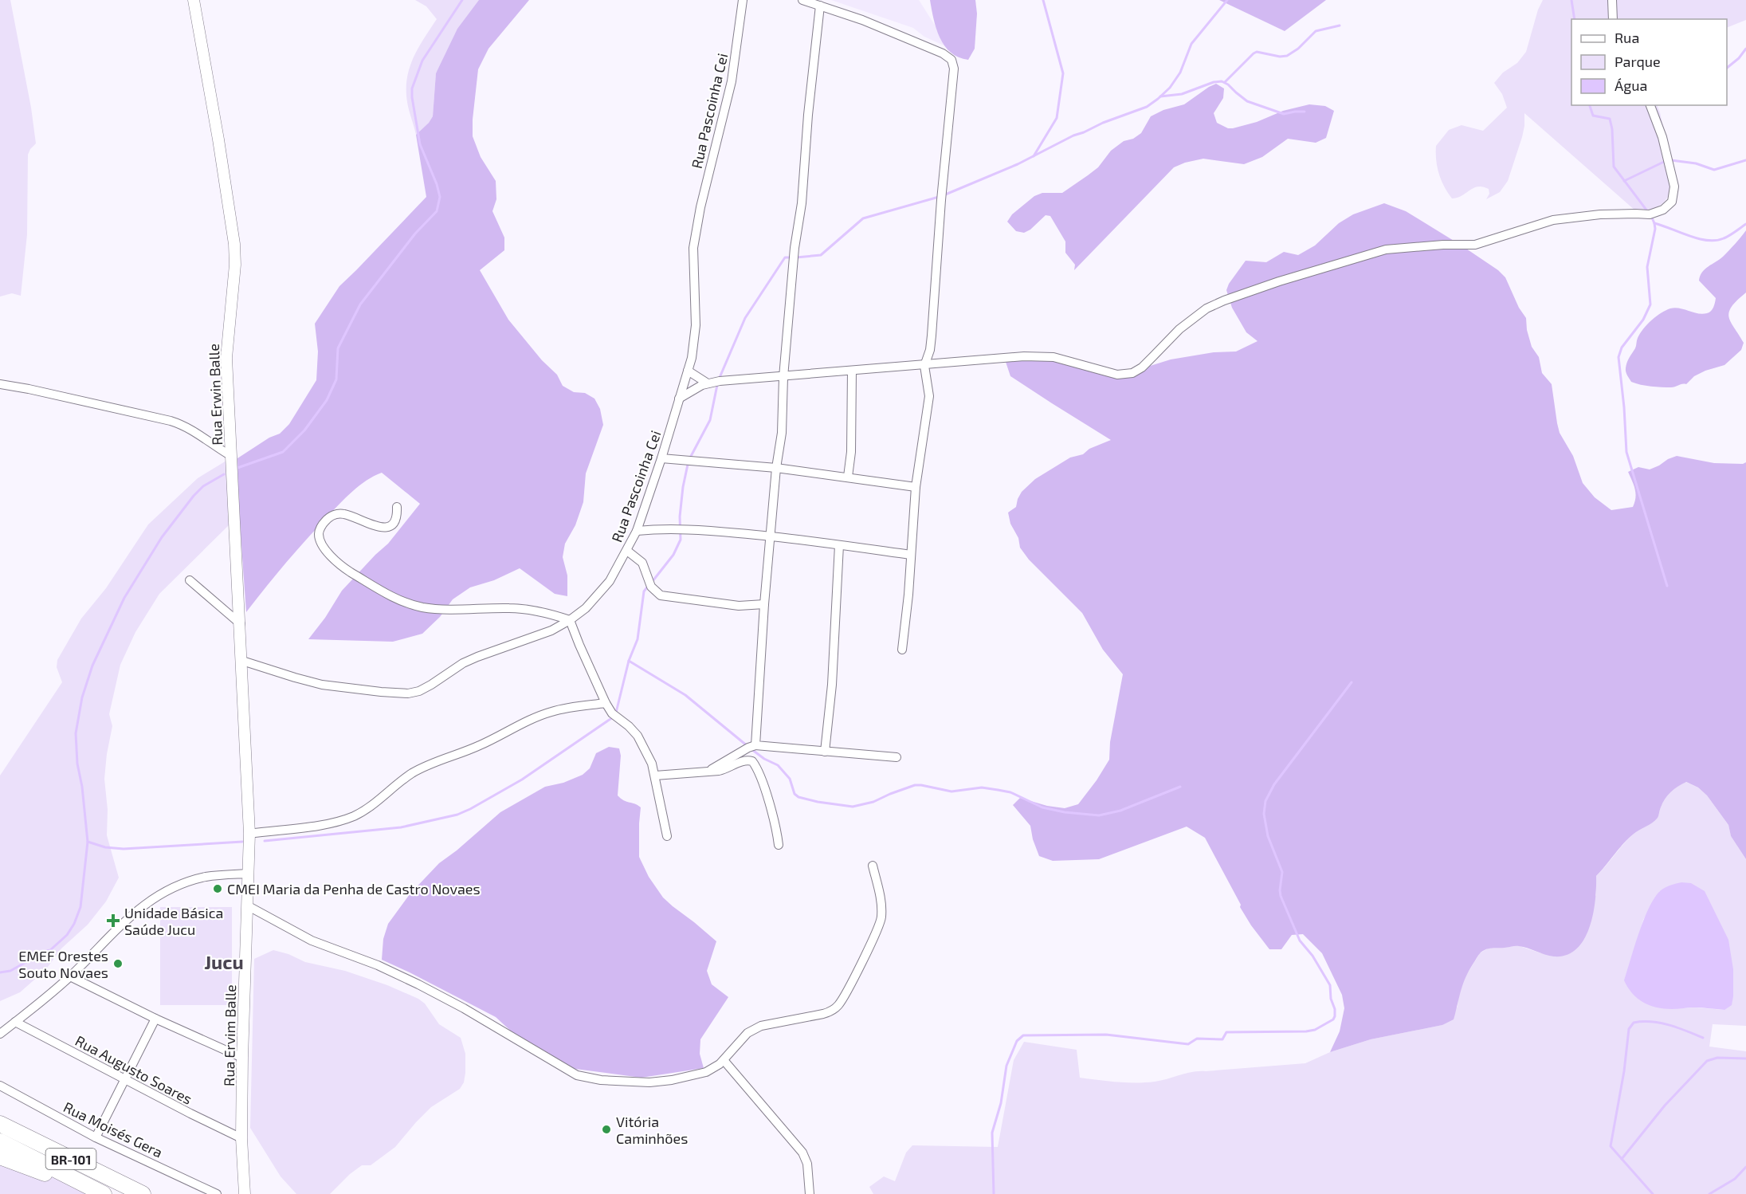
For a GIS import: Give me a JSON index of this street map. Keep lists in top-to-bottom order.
{
  "streets": {
    "highway": ["BR-101"],
    "street": [
      "Rua Pascoinha Cei",
      "Rua Erwin Balle",
      "Rua Ervim Balle",
      "Rua Augusto Soares",
      "Rua Moisés Gera"
    ]
  },
  "crossings": [
    ["Rua Pascoinha Cei", "Rua Erwin Balle"],
    ["Rua Erwin Balle", "Rua Ervim Balle"],
    ["Rua Ervim Balle", "Rua Augusto Soares"]
  ],
  "districts": ["Jucu"],
  "places": {
    "other": ["CMEI Maria da Penha de Castro Novaes", "EMEF Orestes Souto Novaes", "Vitória Caminhões"],
    "health": ["Unidade Básica Saúde Jucu"]
  },
  "legend": ["Rua", "Parque", "Água"]
}
